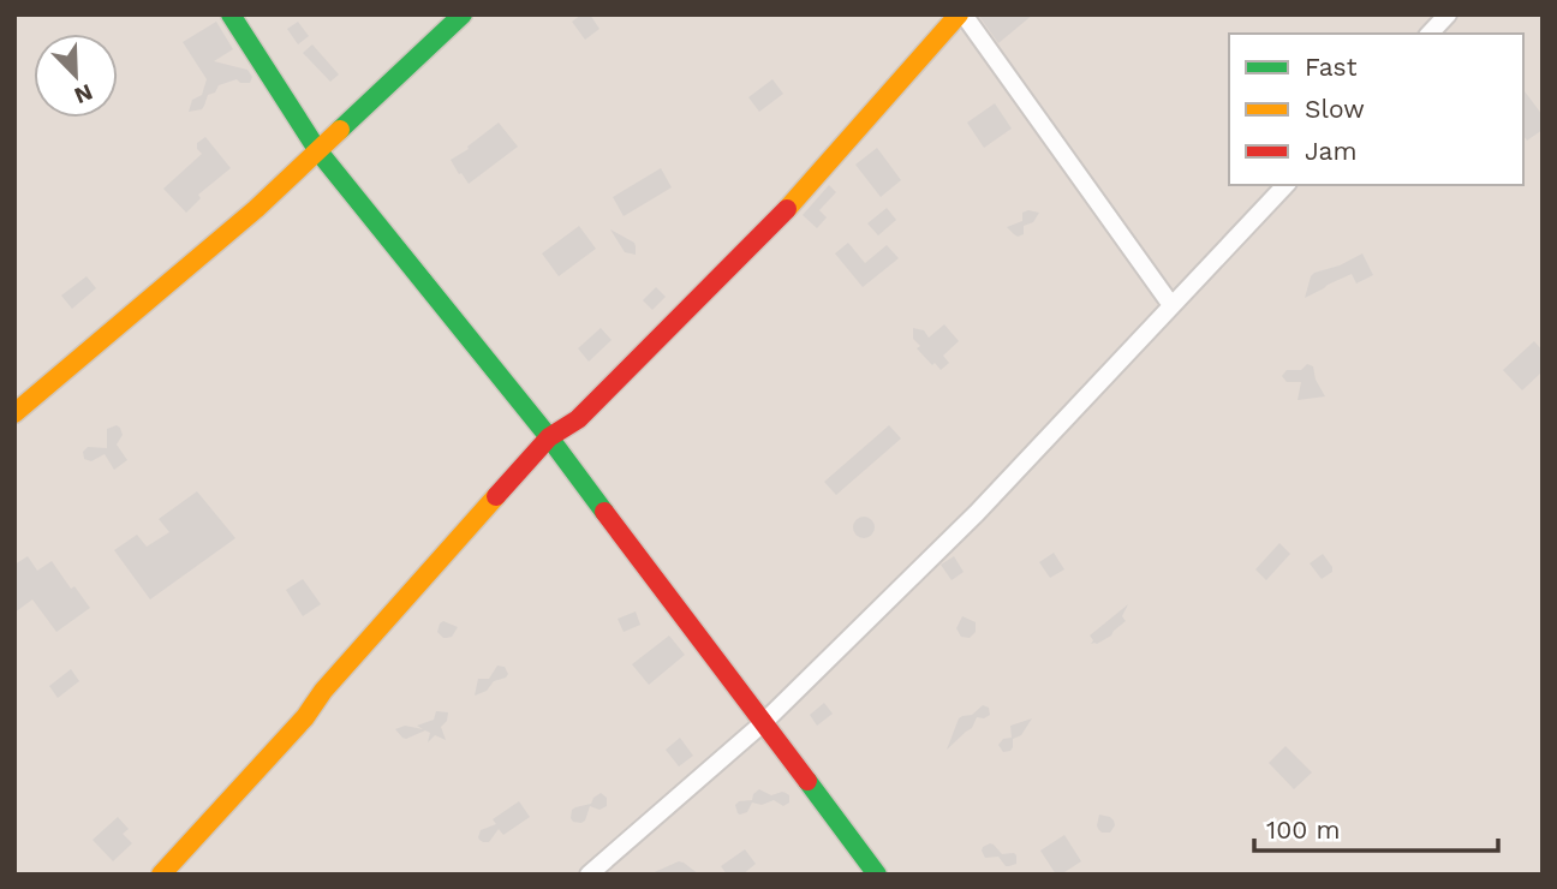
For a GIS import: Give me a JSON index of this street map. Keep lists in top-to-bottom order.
{
  "legend": ["Fast", "Slow", "Jam"],
  "scale_bar": "100 m",
  "north": "bottom right"
}
